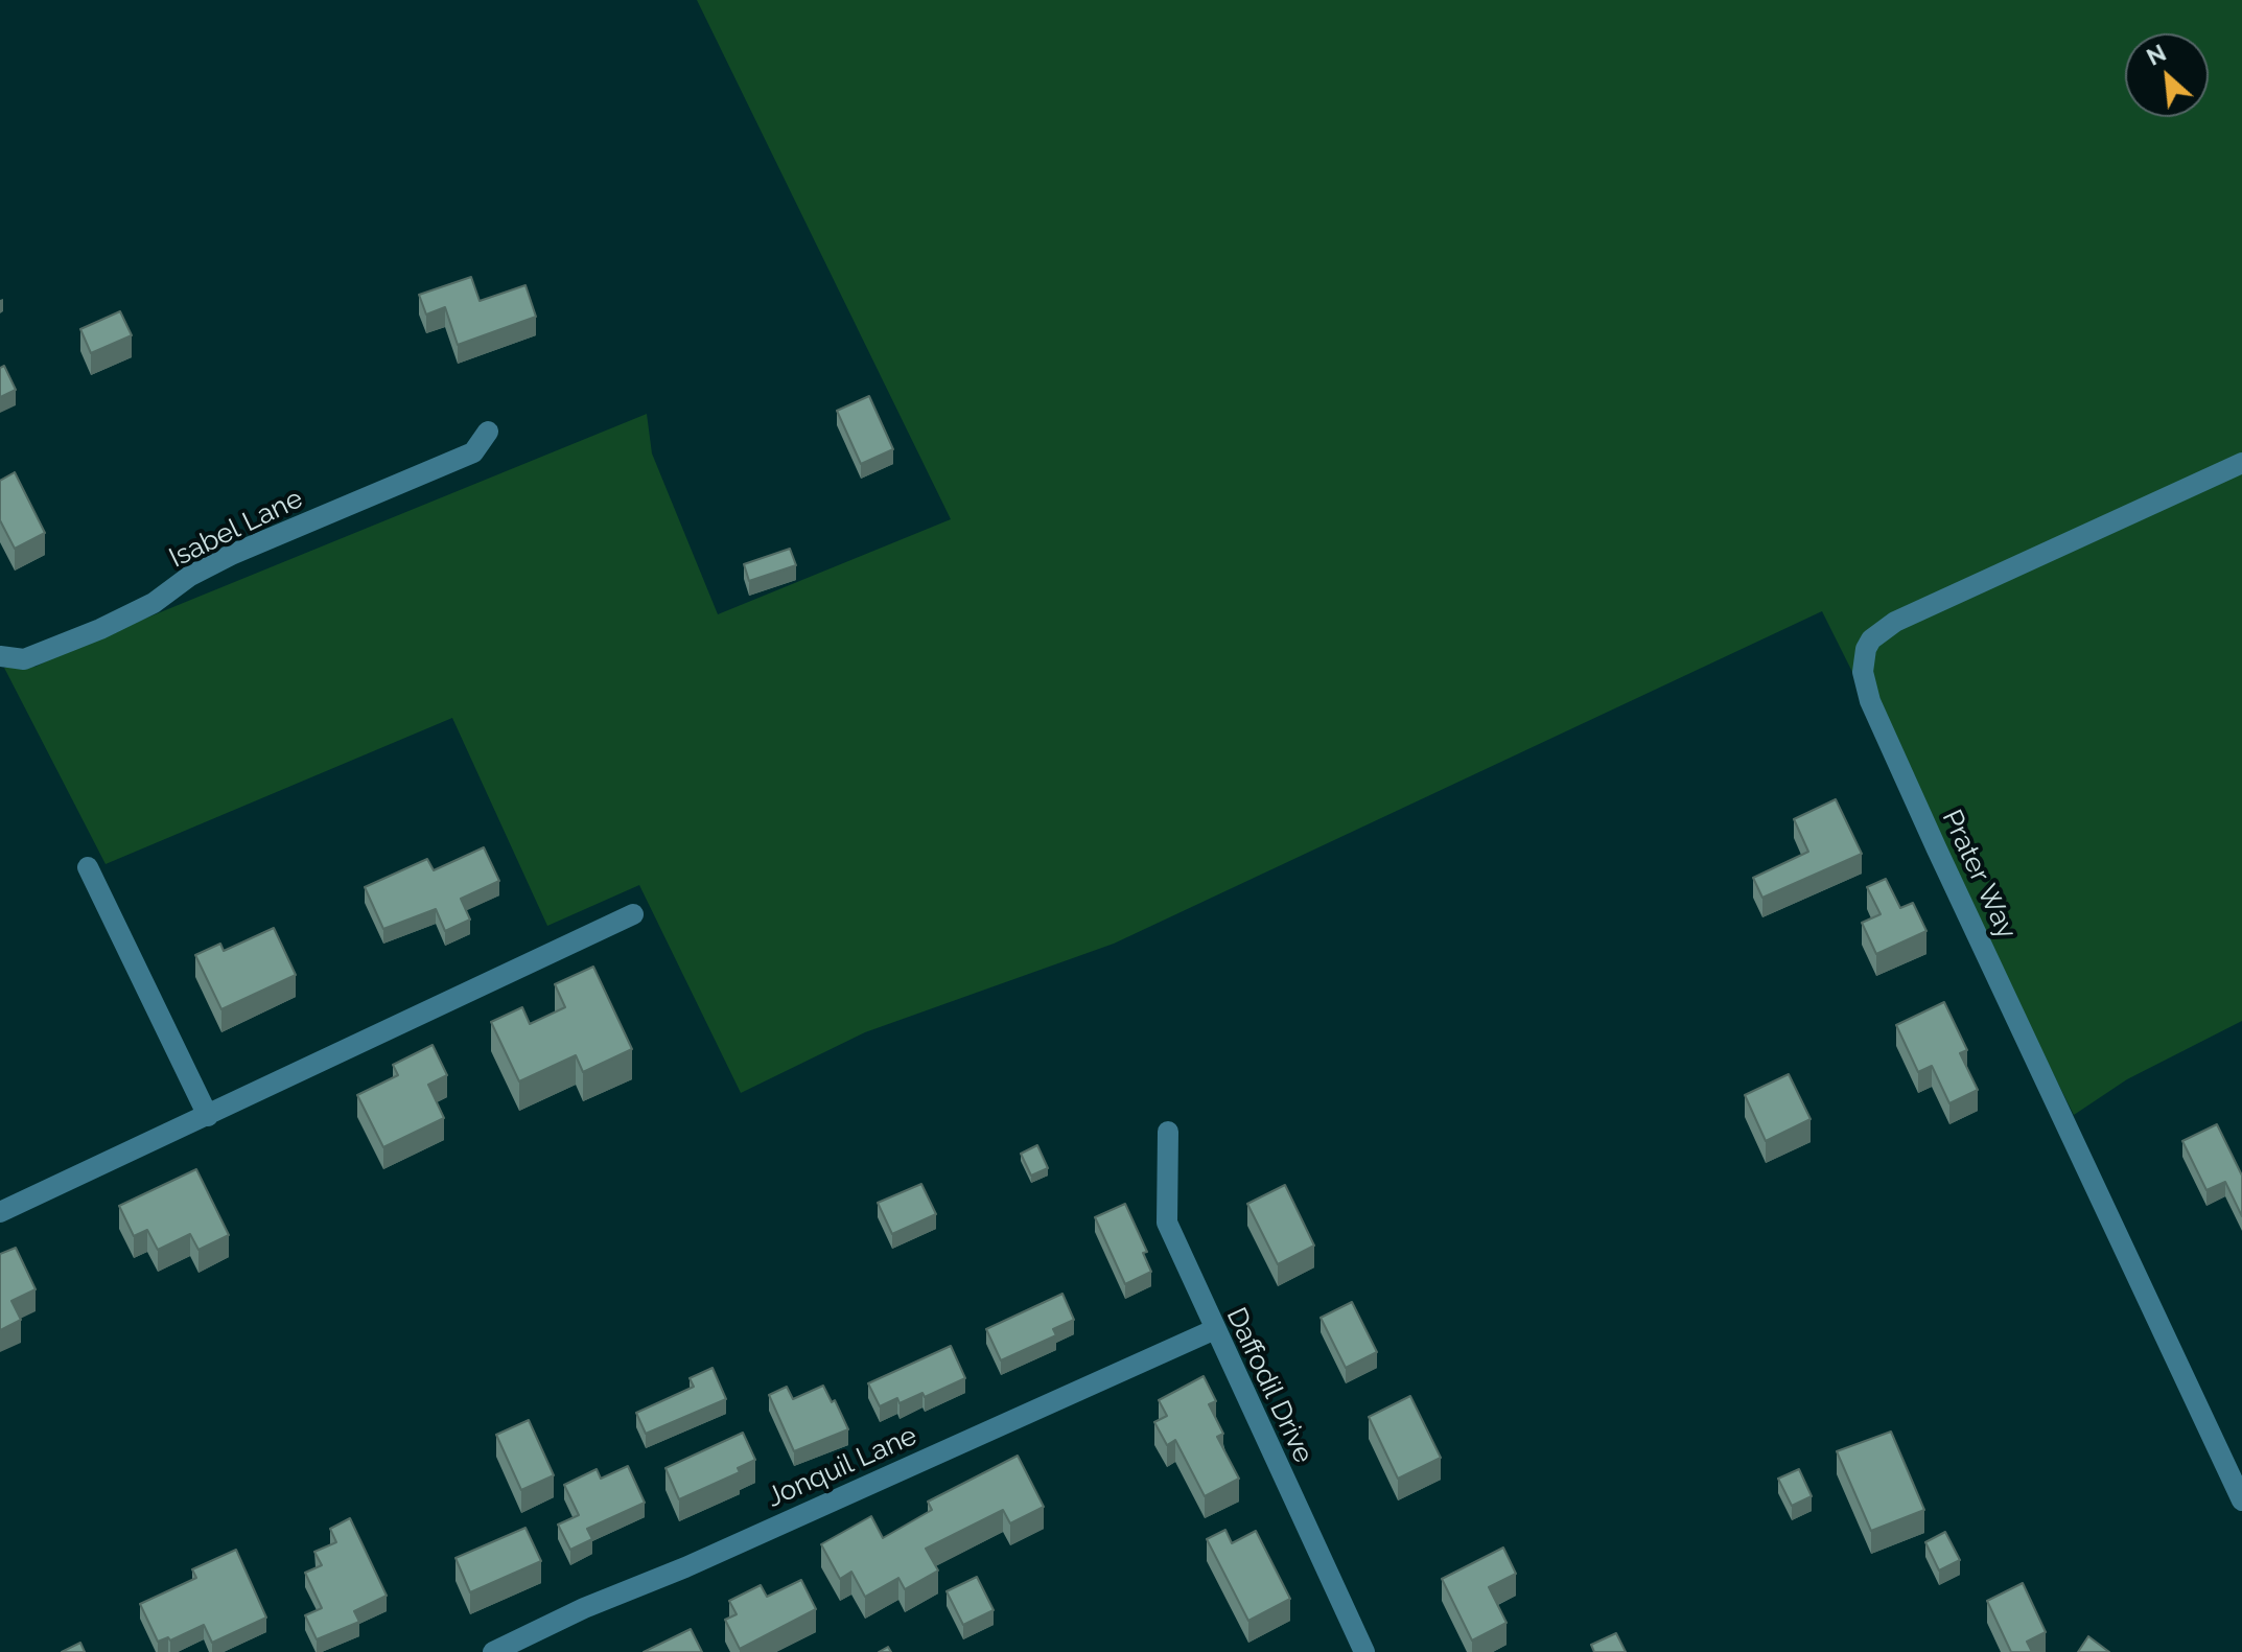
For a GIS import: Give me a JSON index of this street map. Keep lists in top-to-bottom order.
{
  "streets": {
    "street": [
      "Isabel Lane",
      "Prater Way",
      "Daffodil Drive",
      "Jonquil Lane"
    ]
  },
  "crossings": [
    ["Daffodil Drive", "Jonquil Lane"]
  ],
  "north": "top left"
}
